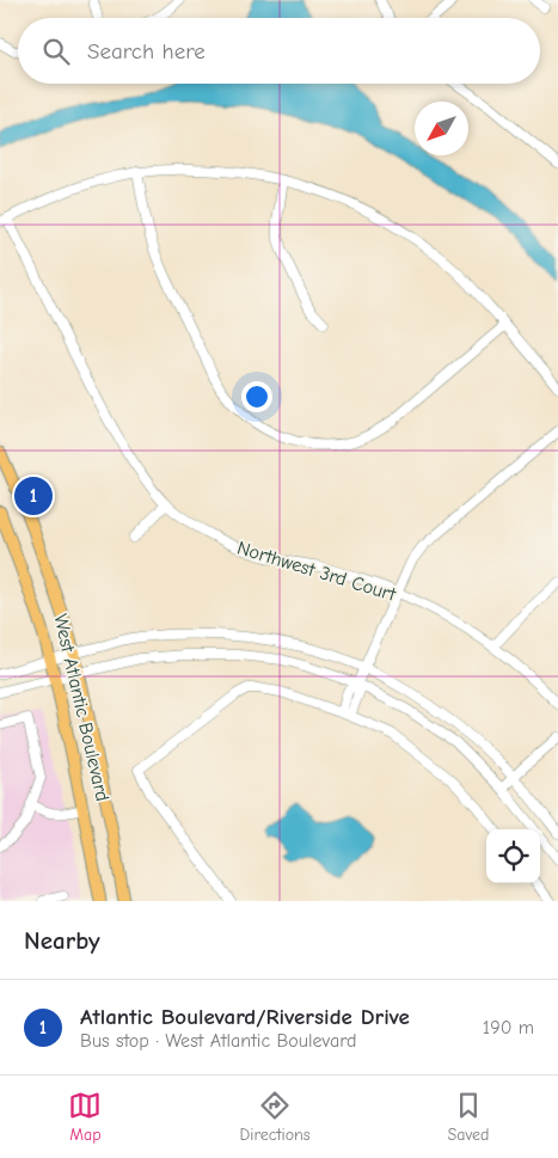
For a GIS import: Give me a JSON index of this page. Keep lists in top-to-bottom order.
{
  "streets": {
    "main road": ["West Atlantic Boulevard"],
    "street": ["Northwest 3rd Court"]
  },
  "north": "bottom left",
  "page": {
    "search": "Search here",
    "pins": "1",
    "heading": "Nearby",
    "list": [
      {
        "mark": "1",
        "name": "Atlantic Boulevard/Riverside Drive",
        "note": "Bus stop · West Atlantic Boulevard",
        "value": "190 m"
      }
    ],
    "nav": ["Map", "Directions", "Saved"]
  }
}
